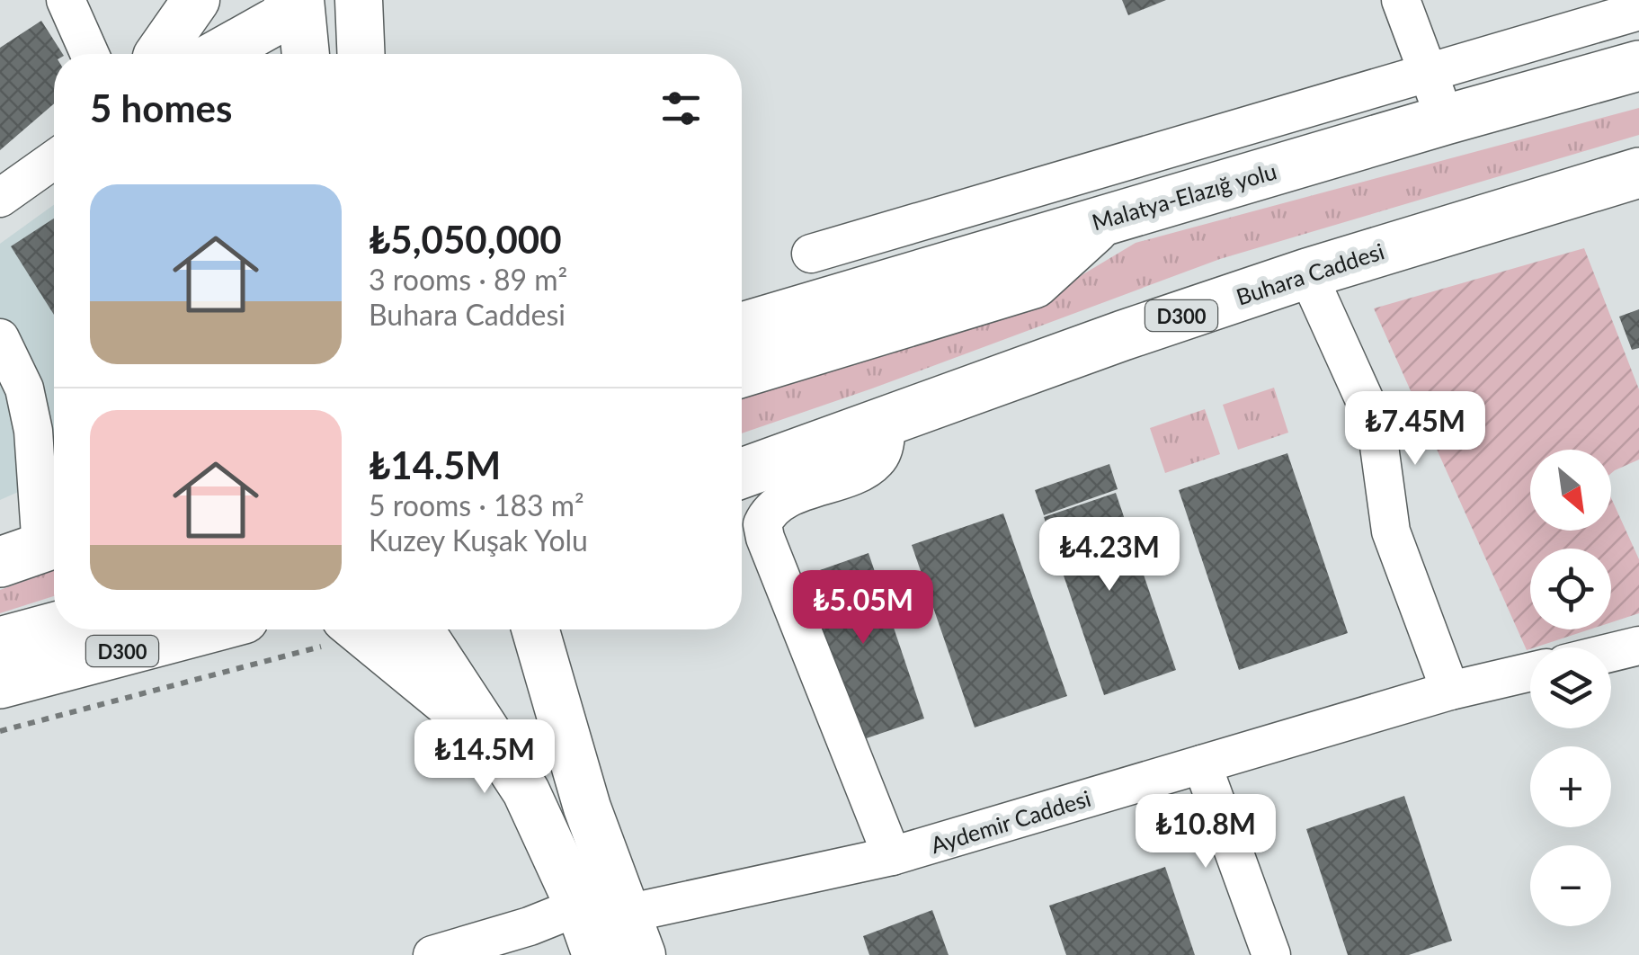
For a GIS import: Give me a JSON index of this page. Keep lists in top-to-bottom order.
{
  "streets": {
    "highway": ["Malatya-Elazığ yolu", "Buhara Caddesi", "D300"],
    "street": ["Aydemir Caddesi"]
  },
  "north": "bottom right",
  "page": {
    "heading": "5 homes",
    "list": [
      {
        "name": "₺5,050,000",
        "note": "3 rooms · 89 m² · Buhara Caddesi"
      },
      {
        "name": "₺14.5M",
        "note": "5 rooms · 183 m² · Kuzey Kuşak Yolu"
      }
    ],
    "price": [
      "₺7.45M",
      "₺4.23M",
      "₺5.05M",
      "₺14.5M",
      "₺10.8M"
    ],
    "map_buttons": ["+", "−"]
  }
}
